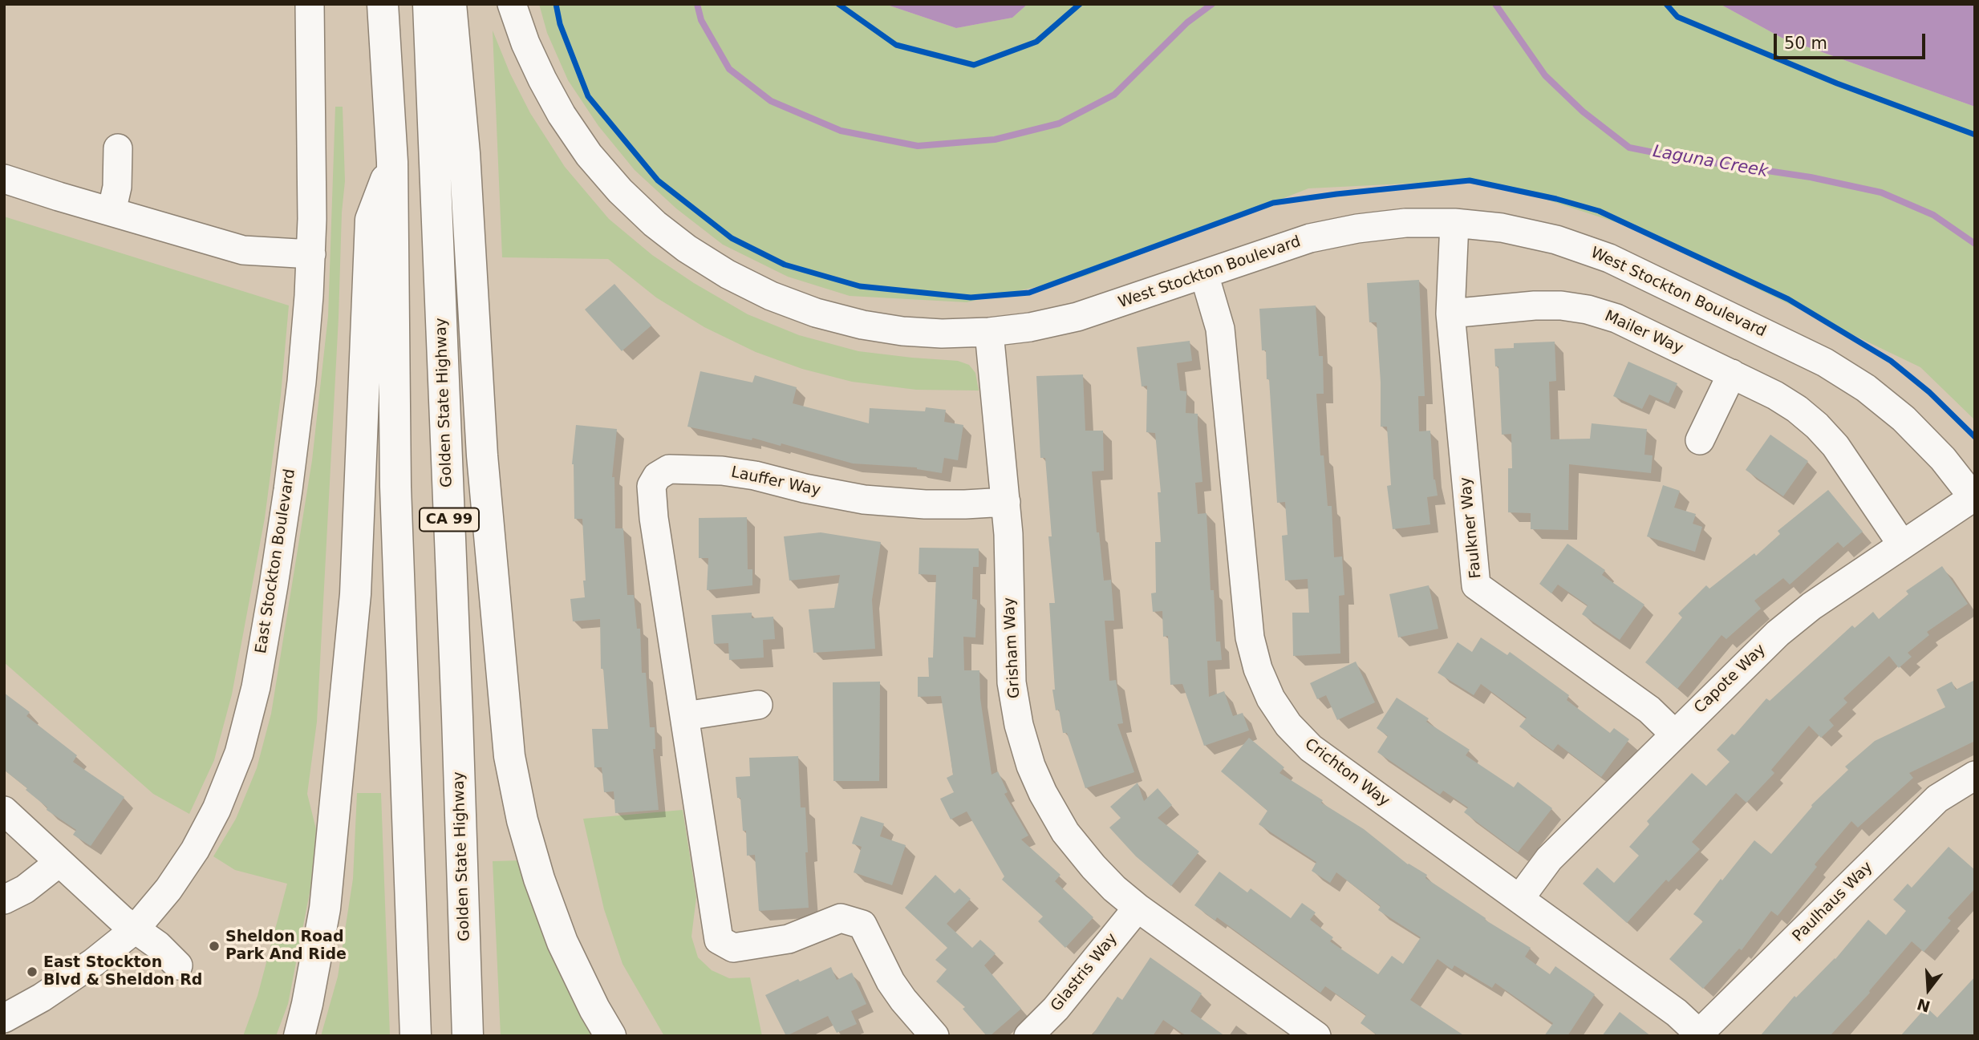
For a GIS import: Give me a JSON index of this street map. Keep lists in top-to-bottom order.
{
  "streets": {
    "highway": ["Golden State Highway", "CA 99"],
    "street": [
      "West Stockton Boulevard",
      "Mailer Way",
      "Lauffer Way",
      "Faulkner Way",
      "East Stockton Boulevard",
      "Grisham Way",
      "Capote Way",
      "Crichton Way",
      "Paulhaus Way",
      "Glastris Way"
    ]
  },
  "crossings": [
    ["West Stockton Boulevard", "Faulkner Way"],
    ["West Stockton Boulevard", "Grisham Way"],
    ["West Stockton Boulevard", "Capote Way"],
    ["West Stockton Boulevard", "Crichton Way"],
    ["Mailer Way", "Faulkner Way"],
    ["Mailer Way", "Capote Way"],
    ["Lauffer Way", "Grisham Way"],
    ["Faulkner Way", "Capote Way"],
    ["Grisham Way", "Glastris Way"],
    ["Capote Way", "Crichton Way"],
    ["Crichton Way", "Paulhaus Way"]
  ],
  "water": ["Laguna Creek"],
  "places": ["Sheldon Road Park And Ride", "East Stockton Blvd & Sheldon Rd"],
  "scale_bar": "50 m",
  "north": "bottom"
}
